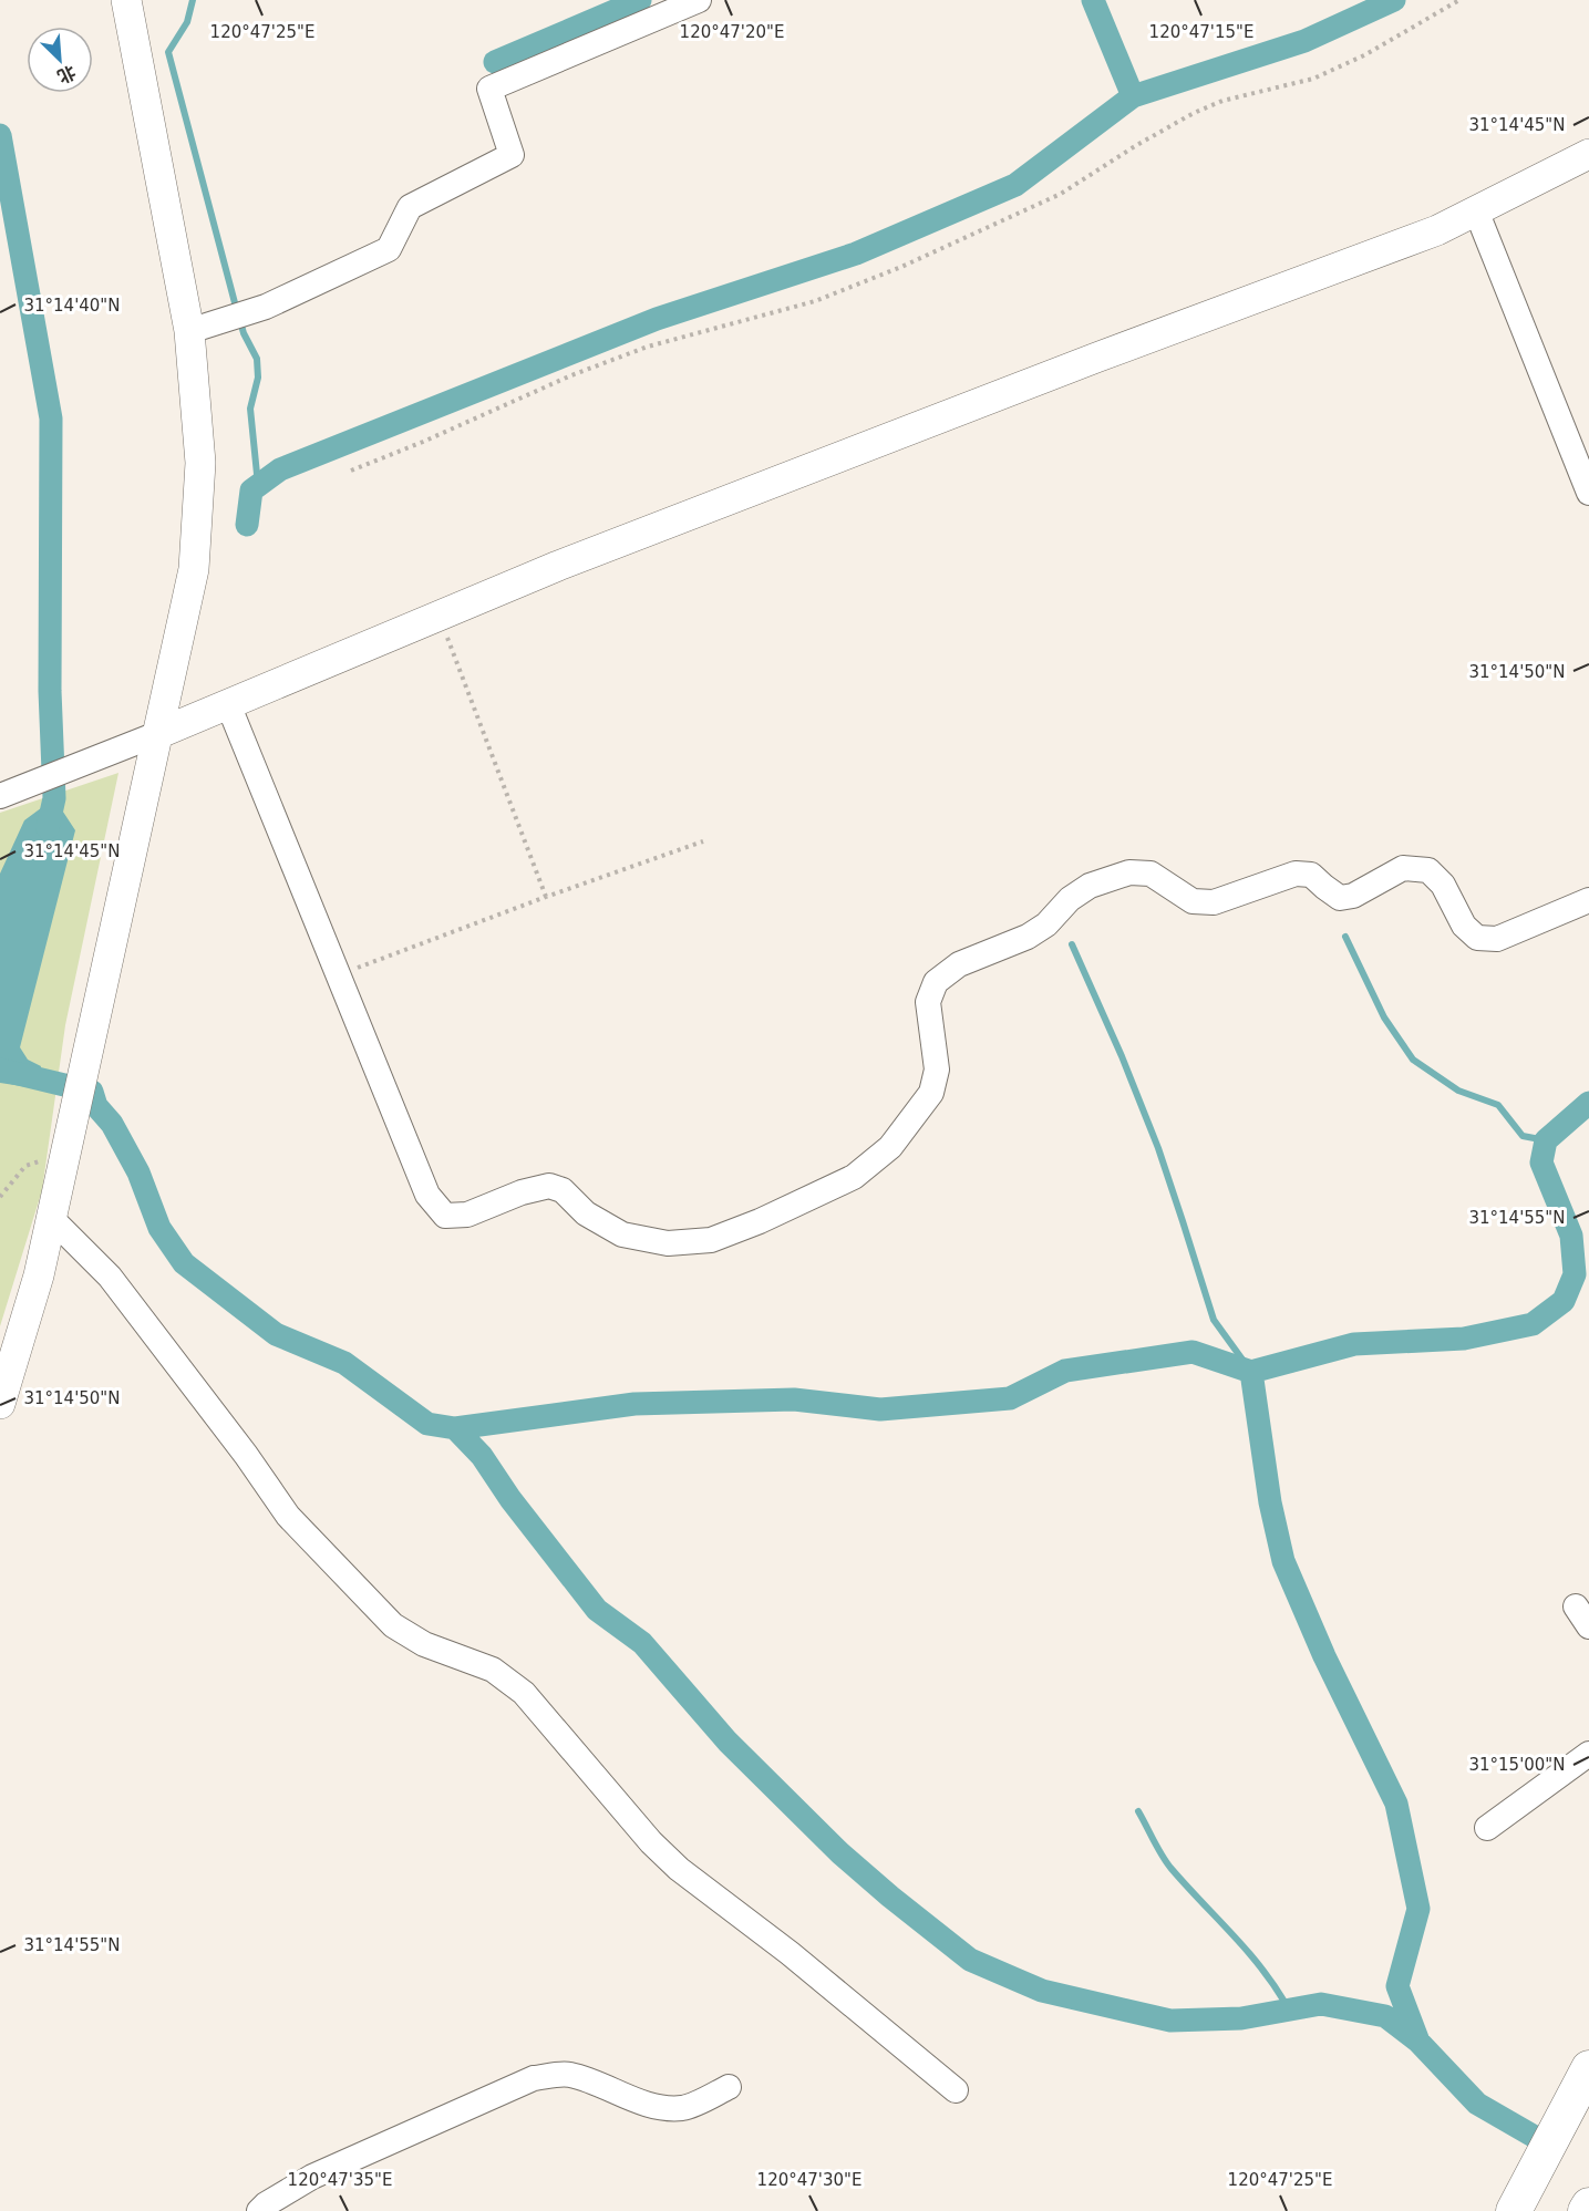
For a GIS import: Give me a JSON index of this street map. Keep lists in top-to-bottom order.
{
  "north": "bottom right",
  "coordinates": [
    "120°47'25\"E",
    "120°47'20\"E",
    "120°47'15\"E",
    "31°14'45\"N",
    "31°14'40\"N",
    "31°14'50\"N",
    "31°14'55\"N",
    "31°15'00\"N",
    "120°47'35\"E",
    "120°47'30\"E"
  ]
}
